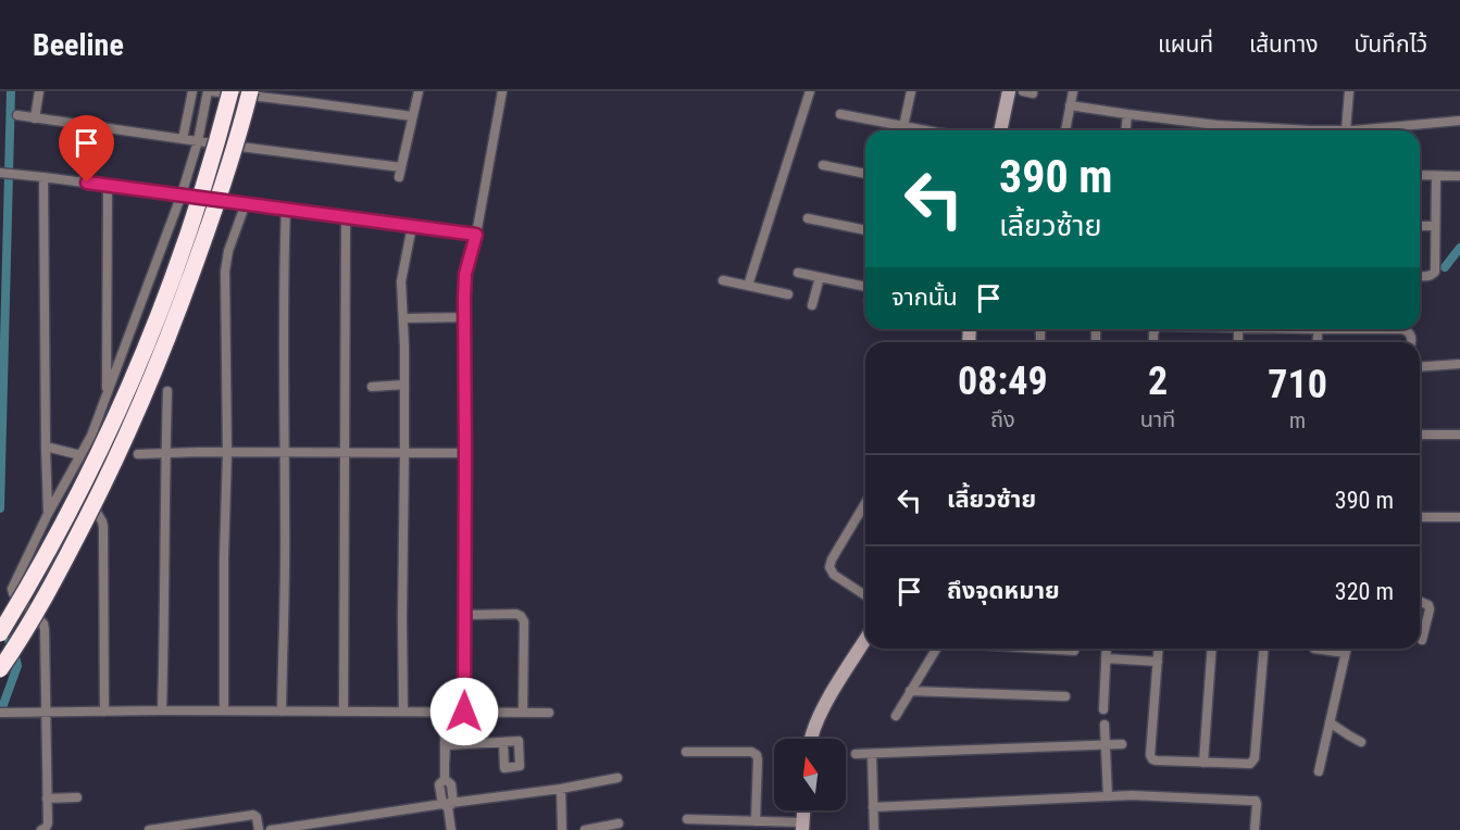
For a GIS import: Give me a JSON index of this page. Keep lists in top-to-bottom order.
{
  "north": "top",
  "page": {
    "header": "Beeline",
    "nav": ["แผนที่", "เส้นทาง", "บันทึกไว้"],
    "turn": ["390 m", "เลี้ยวซ้าย"],
    "then": "จากนั้น",
    "eta": [
      "08:49",
      "ถึง",
      "2",
      "นาที",
      "710",
      "m"
    ],
    "list": [
      {
        "name": "เลี้ยวซ้าย",
        "value": "390 m"
      },
      {
        "name": "ถึงจุดหมาย",
        "value": "320 m"
      }
    ]
  }
}
